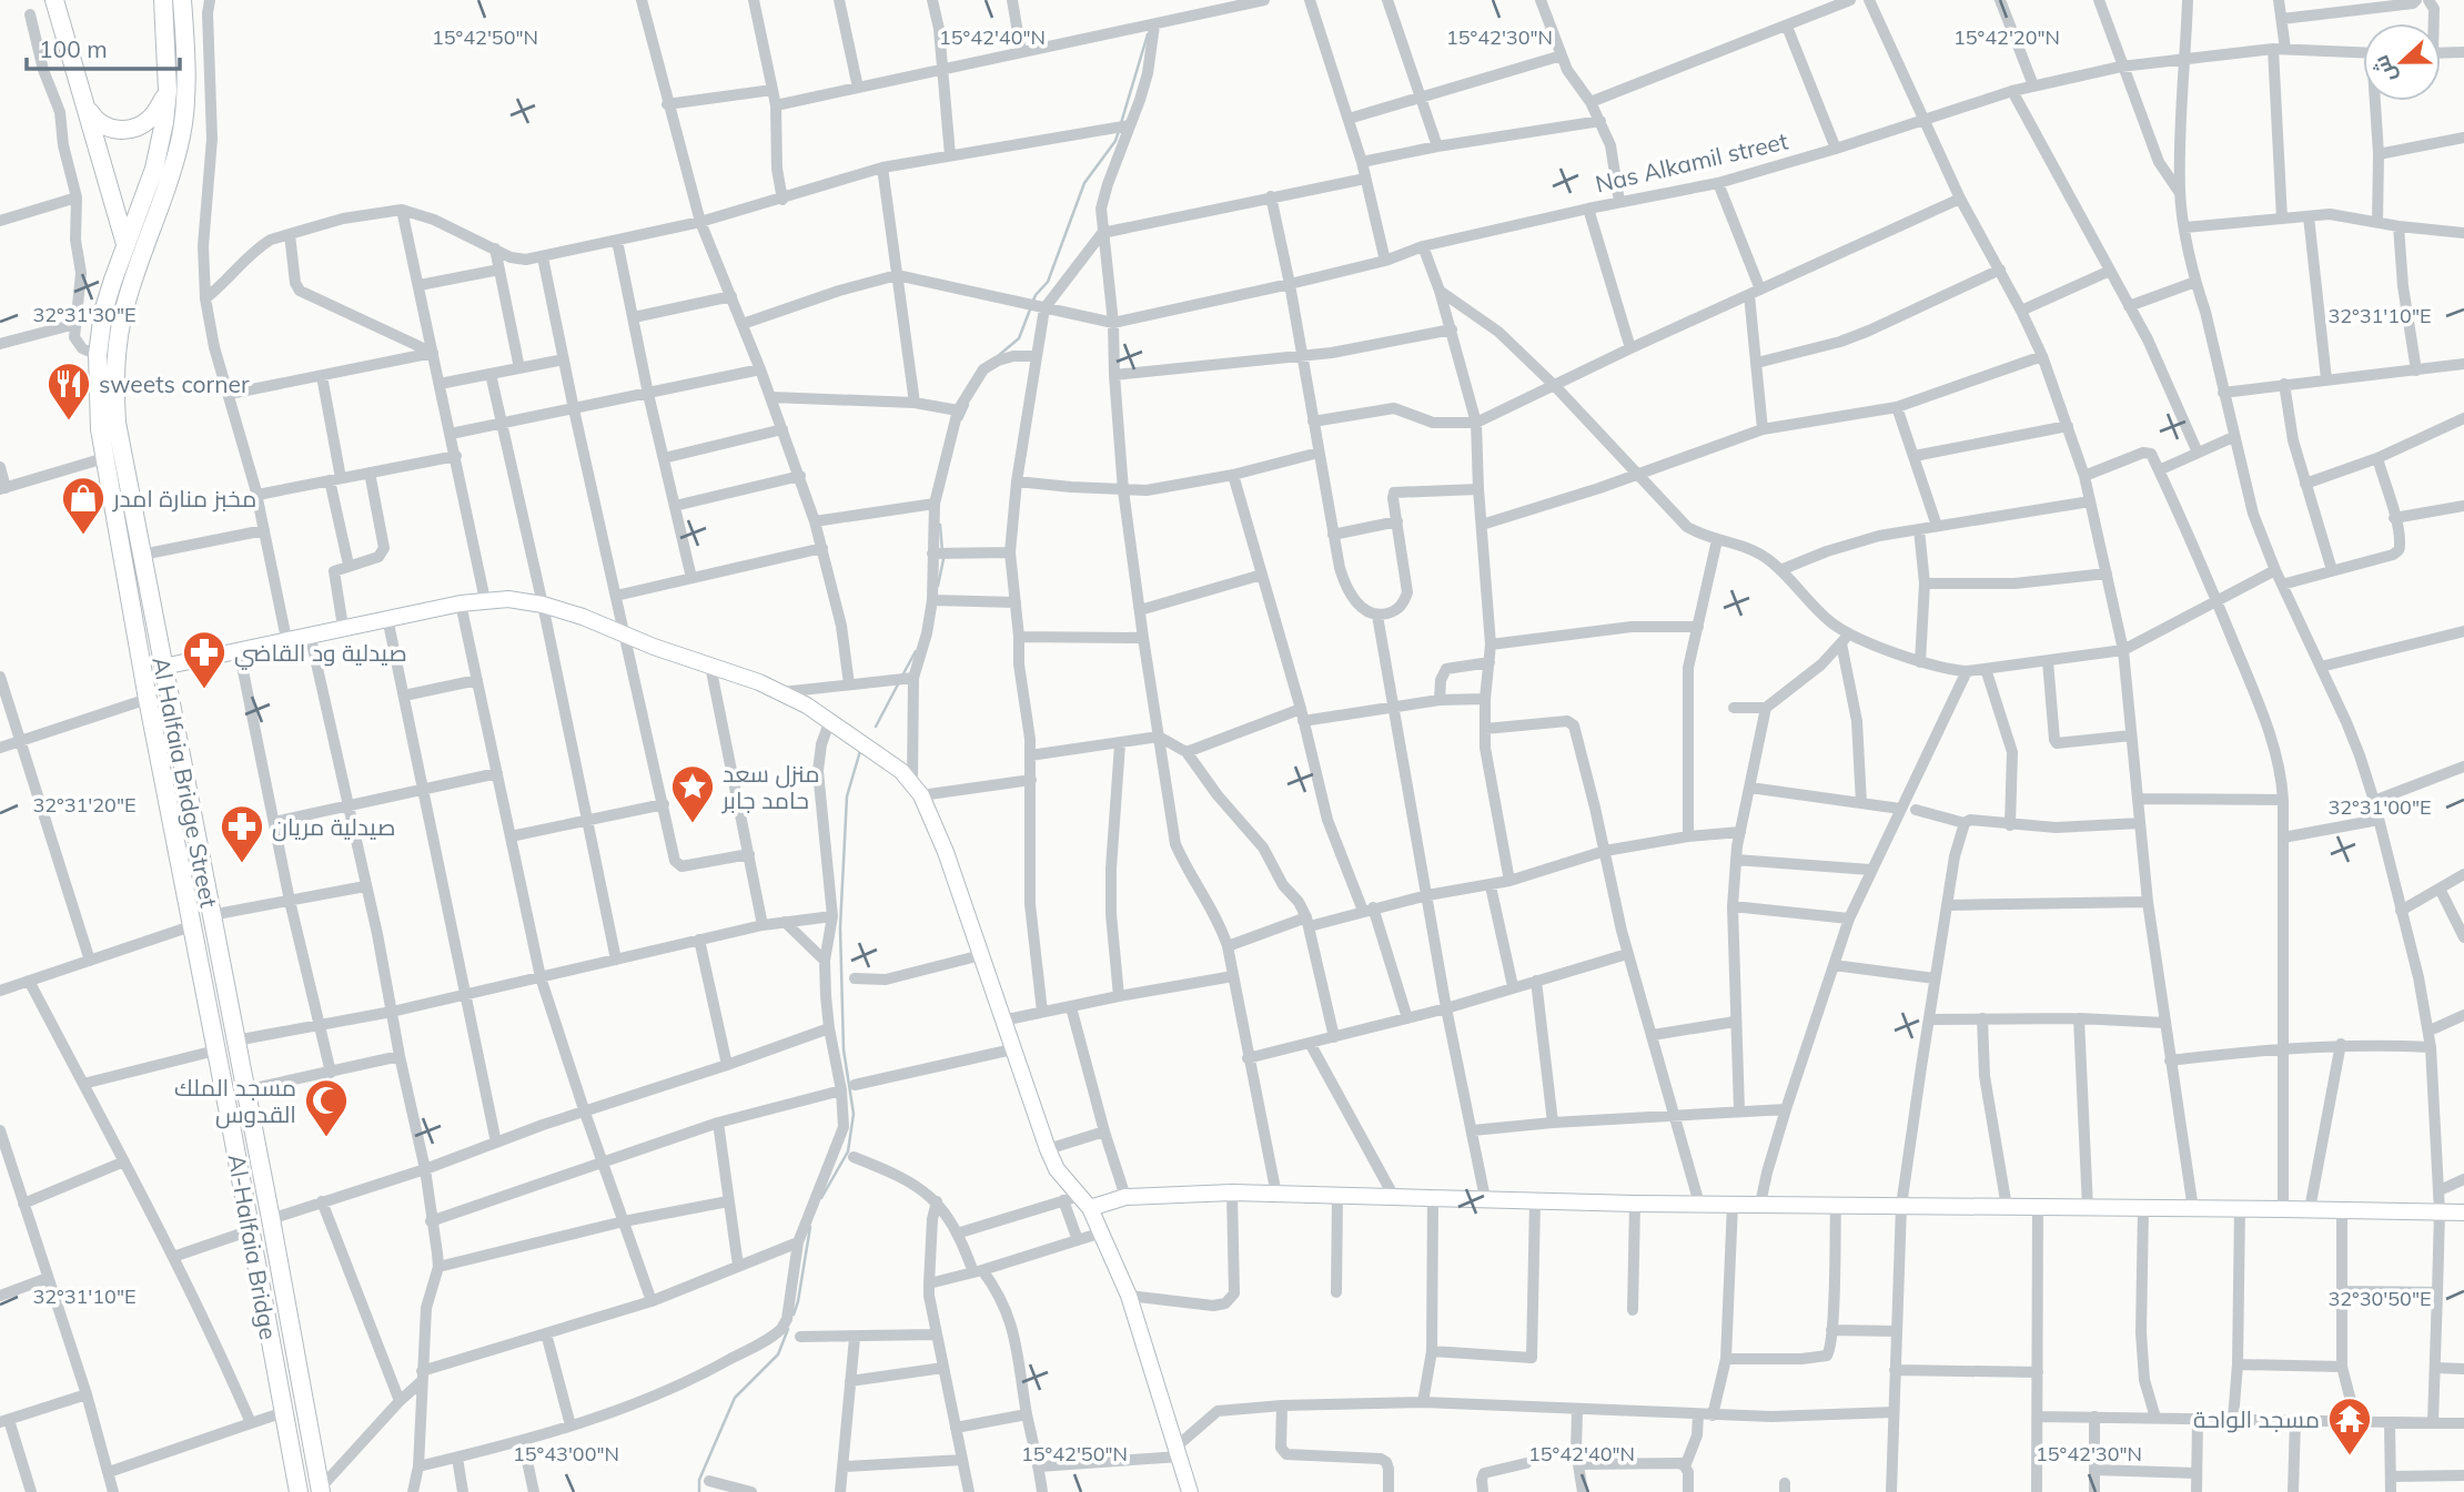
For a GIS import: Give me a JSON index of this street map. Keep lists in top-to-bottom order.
{
  "streets": {
    "main road": ["Al Halfaia Bridge Street", "Al-Halfaia Bridge"],
    "street": ["Nas Alkamil street"]
  },
  "places": {
    "restaurant": ["sweets corner"],
    "shop": ["مخبز منارة امدر"],
    "pharmacy": ["صيدلية ود القاضي", "صيدلية مريان"],
    "place": ["منزل سعد حامد جابر"],
    "mosque": ["مسجد الملك القدوس"],
    "temple": ["مسجد الواحة"]
  },
  "scale_bar": "100 m",
  "north": "left",
  "coordinates": [
    "15°42'50\"N",
    "15°42'40\"N",
    "15°42'30\"N",
    "15°42'20\"N",
    "32°31'30\"E",
    "32°31'10\"E",
    "32°31'20\"E",
    "32°31'00\"E",
    "32°30'50\"E",
    "15°43'00\"N"
  ]
}
